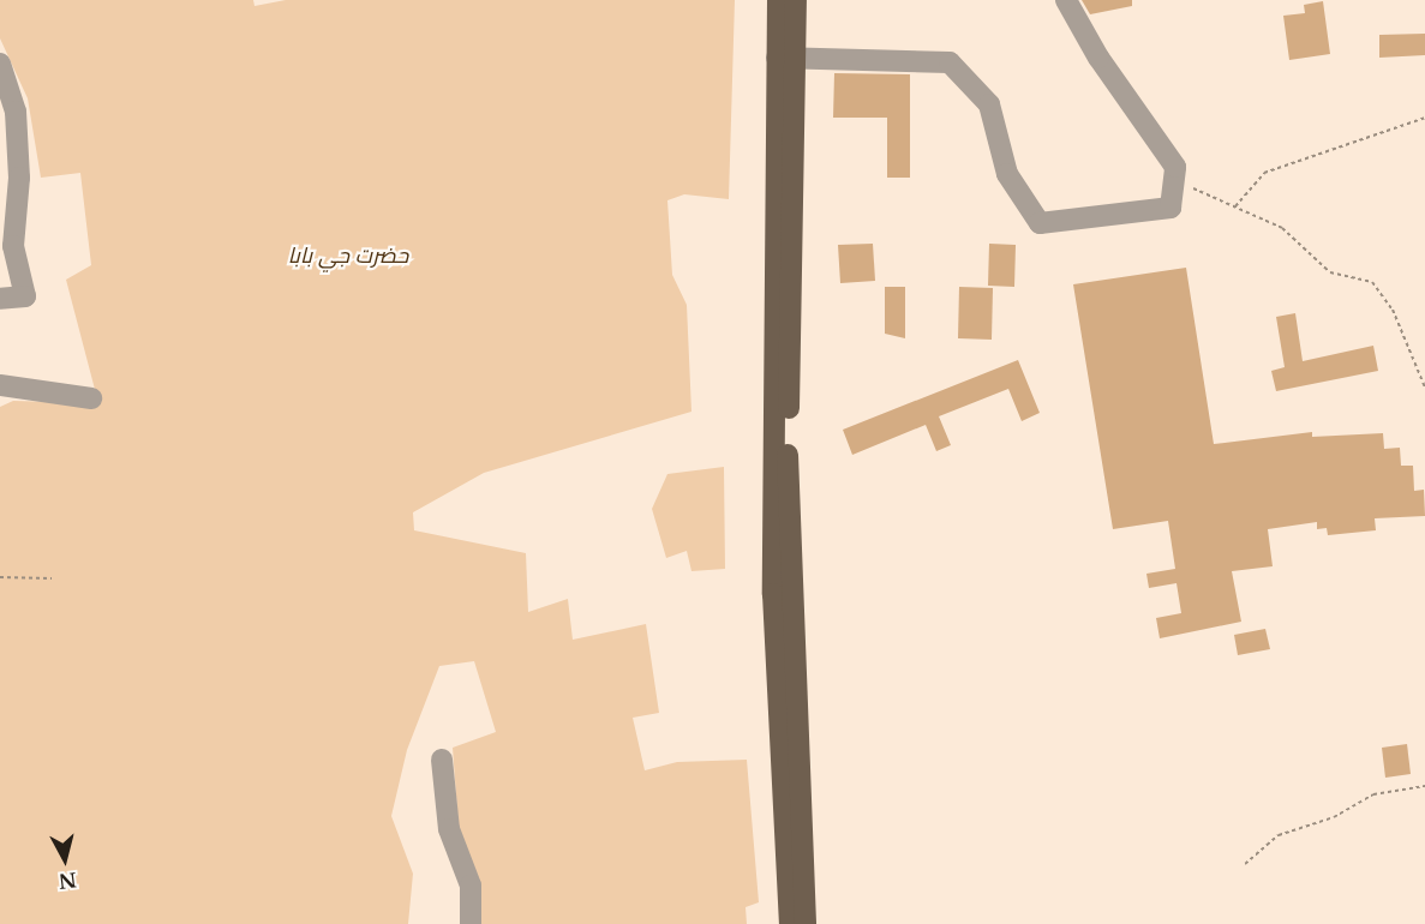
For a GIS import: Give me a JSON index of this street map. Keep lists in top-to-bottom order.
{
  "parks": ["حضرت جي بابا"],
  "north": "bottom"
}
